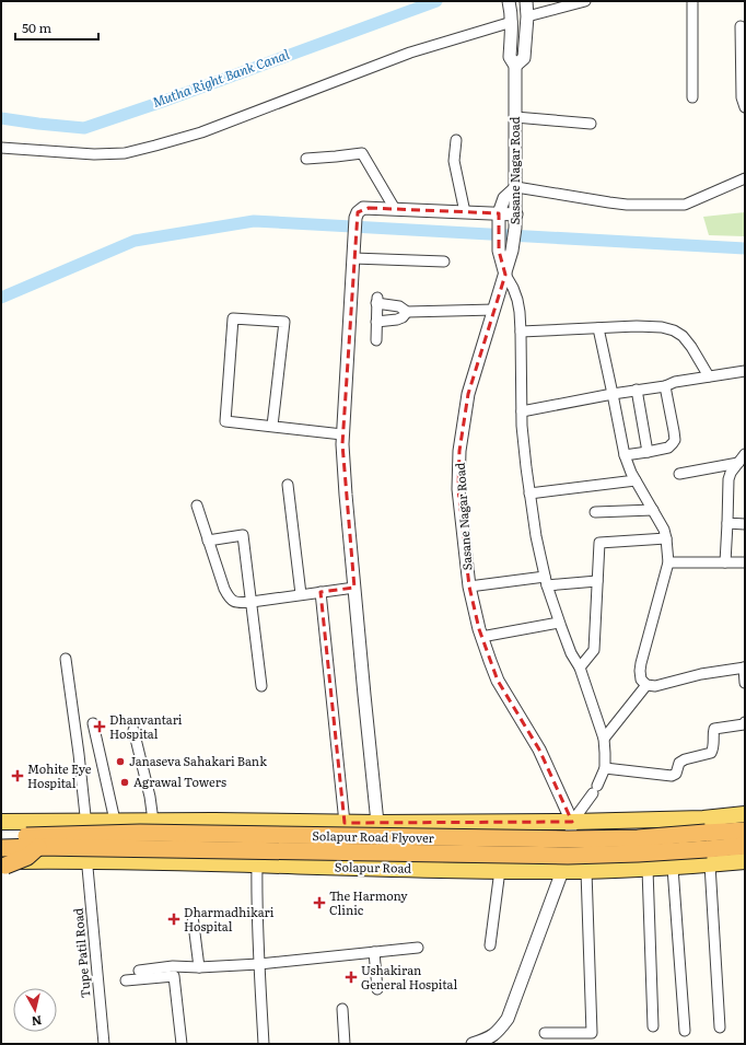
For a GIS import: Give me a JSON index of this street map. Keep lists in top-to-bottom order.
{
  "streets": {
    "highway": ["Solapur Road Flyover"],
    "main road": ["Solapur Road"],
    "street": ["Sasane Nagar Road", "Tupe Patil Road"]
  },
  "crossings": [
    ["Solapur Road Flyover", "Solapur Road"],
    ["Solapur Road", "Tupe Patil Road"]
  ],
  "water": ["Mutha Right Bank Canal"],
  "places": {
    "health": [
      "Dhanvantari Hospital",
      "Mohite Eye Hospital",
      "The Harmony Clinic",
      "Dharmadhikari Hospital",
      "Ushakiran General Hospital"
    ],
    "other": ["Janaseva Sahakari Bank", "Agrawal Towers"]
  },
  "scale_bar": "50 m",
  "north": "bottom"
}
